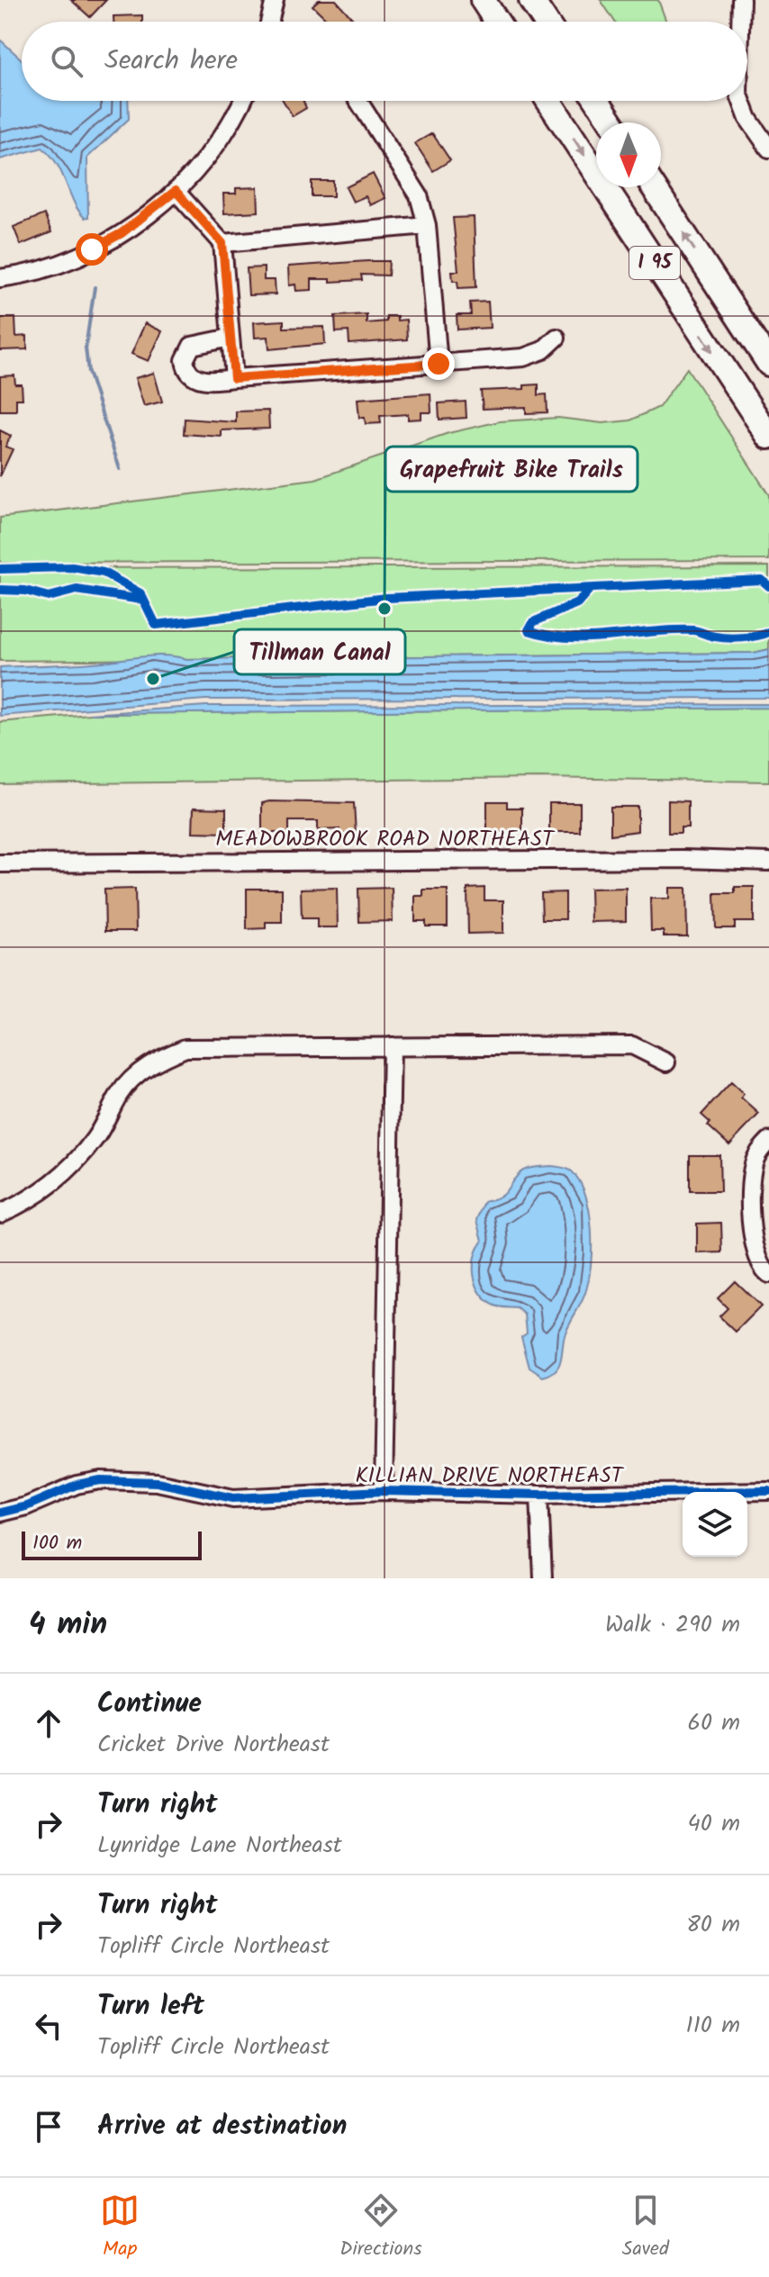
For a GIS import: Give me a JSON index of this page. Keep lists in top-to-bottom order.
{
  "streets": {
    "highway": ["I 95"],
    "street": ["MEADOWBROOK ROAD NORTHEAST", "KILLIAN DRIVE NORTHEAST"]
  },
  "places": ["Grapefruit Bike Trails", "Tillman Canal"],
  "scale_bar": "100 m",
  "north": "bottom",
  "page": {
    "search": "Search here",
    "scale": "100 m",
    "heading": ["4 min", "Walk · 290 m"],
    "list": [
      ["Continue", "Cricket Drive Northeast", "60 m"],
      ["Turn right", "Lynridge Lane Northeast", "40 m"],
      ["Turn right", "Topliff Circle Northeast", "80 m"],
      ["Turn left", "Topliff Circle Northeast", "110 m"],
      "Arrive at destination"
    ],
    "nav": ["Map", "Directions", "Saved"]
  }
}
